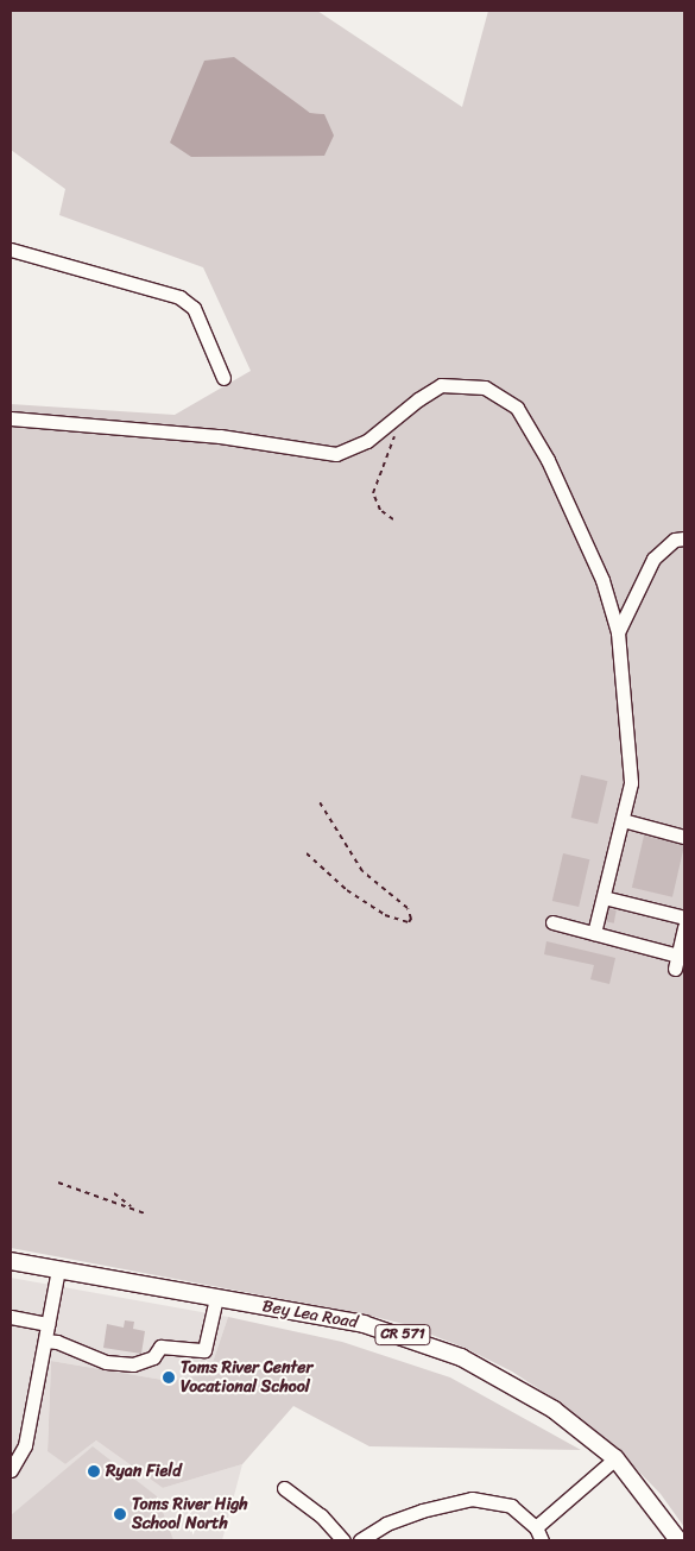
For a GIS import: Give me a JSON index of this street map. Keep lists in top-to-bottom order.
{
  "streets": {
    "main road": ["Bey Lea Road", "CR 571"]
  },
  "places": ["Toms River Center Vocational School", "Ryan Field", "Toms River High School North"]
}
